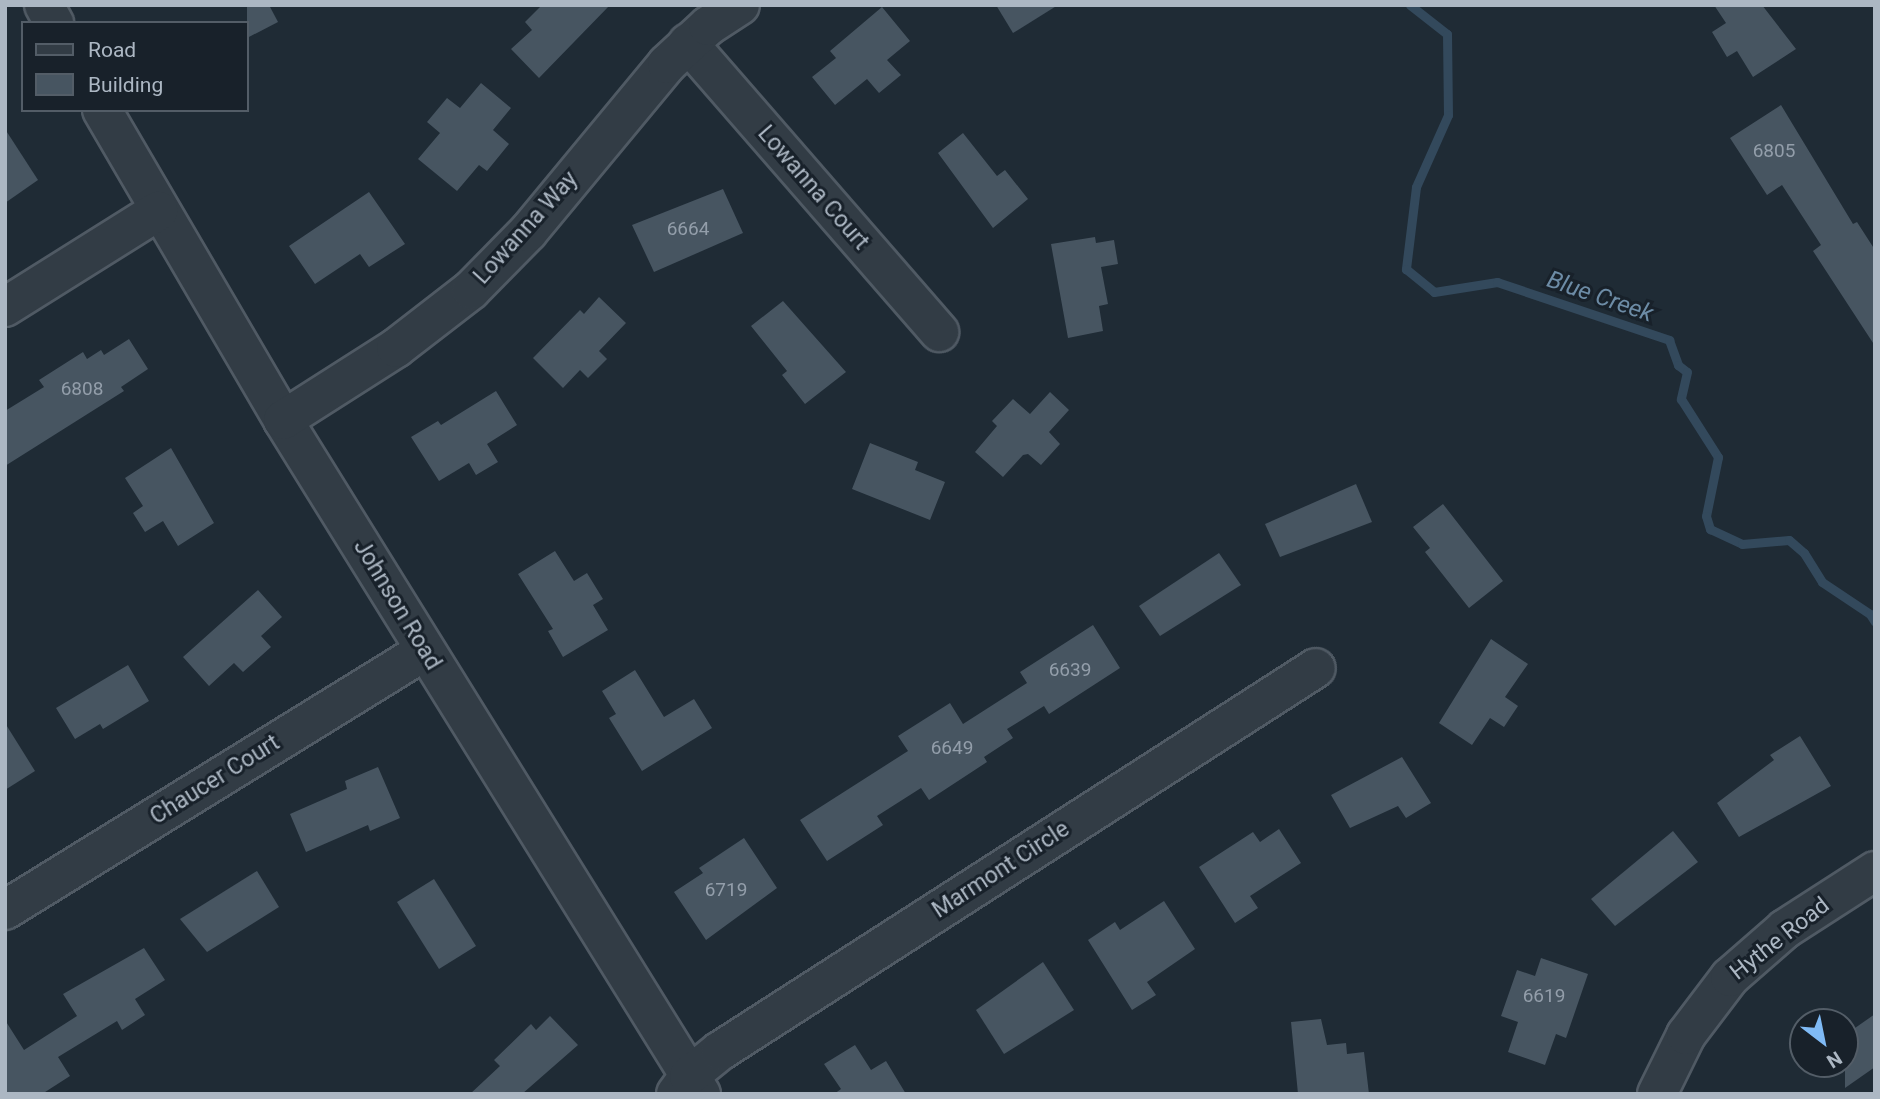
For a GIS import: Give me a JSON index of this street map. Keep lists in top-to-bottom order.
{
  "streets": {
    "street": [
      "Lowanna Court",
      "Lowanna Way",
      "Johnson Road",
      "Chaucer Court",
      "Marmont Circle",
      "Hythe Road"
    ]
  },
  "crossings": [
    ["Lowanna Court", "Lowanna Way"],
    ["Lowanna Way", "Johnson Road"],
    ["Johnson Road", "Chaucer Court"],
    ["Johnson Road", "Marmont Circle"]
  ],
  "water": ["Blue Creek"],
  "house_numbers": [
    "6805",
    "6664",
    "6808",
    "6639",
    "6649",
    "6719",
    "6619"
  ],
  "legend": ["Road", "Building"],
  "north": "bottom right"
}
